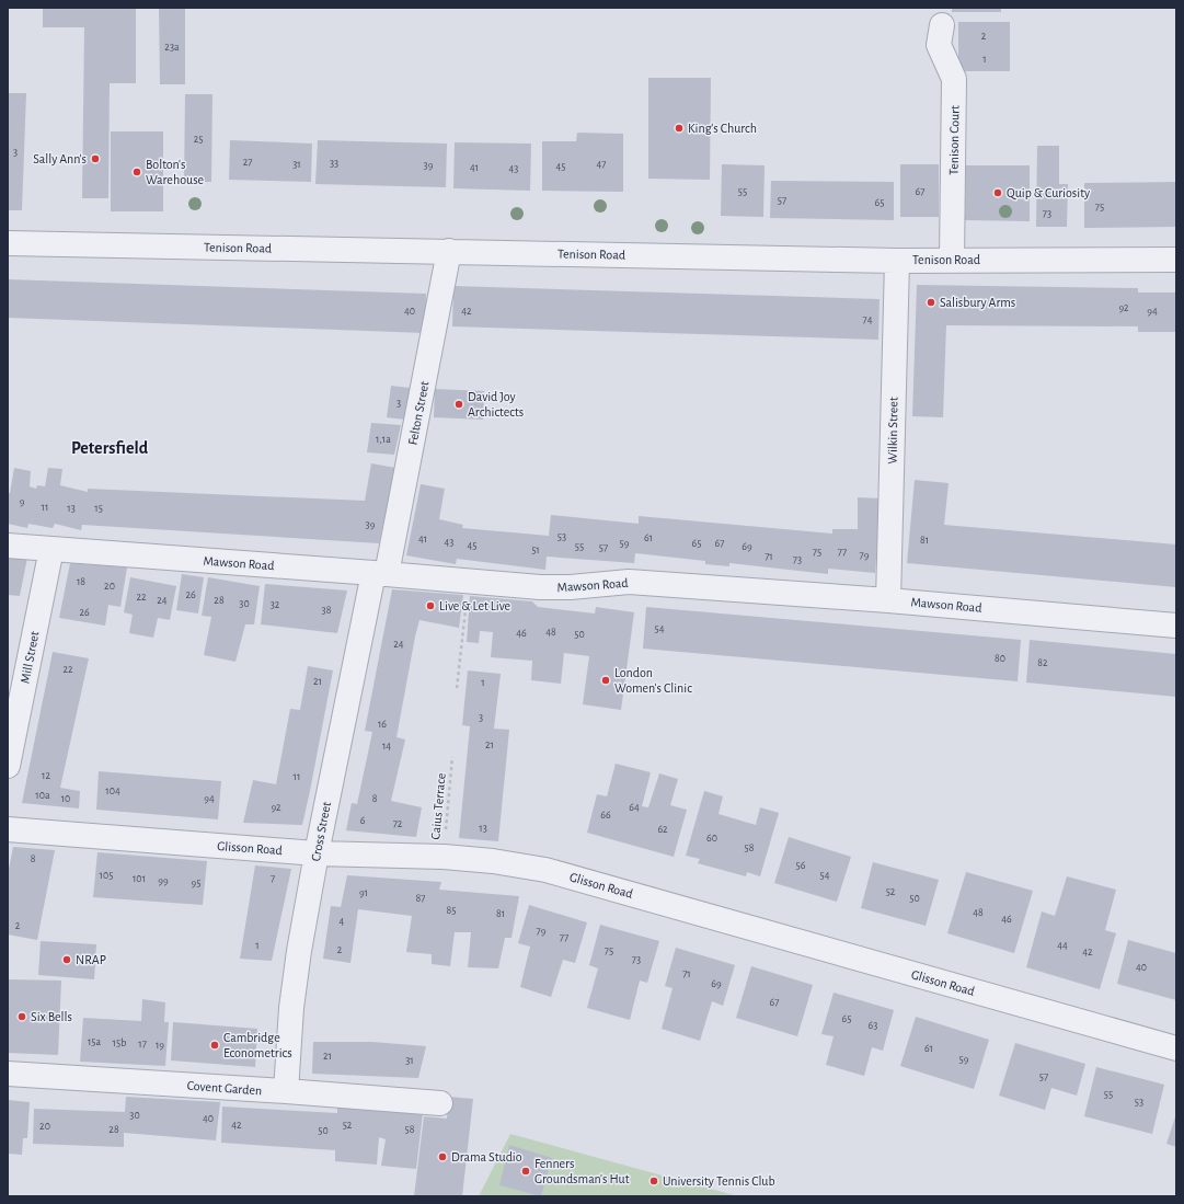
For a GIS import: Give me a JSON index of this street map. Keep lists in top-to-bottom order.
{
  "streets": {
    "street": [
      "Tenison Court",
      "Tenison Road",
      "Felton Street",
      "Wilkin Street",
      "Mawson Road",
      "Mill Street",
      "Cross Street",
      "Glisson Road",
      "Covent Garden"
    ],
    "path": ["Caius Terrace"]
  },
  "crossings": [
    ["Tenison Court", "Tenison Road"],
    ["Tenison Road", "Felton Street"],
    ["Tenison Road", "Wilkin Street"],
    ["Felton Street", "Mawson Road"],
    ["Felton Street", "Cross Street"],
    ["Wilkin Street", "Mawson Road"],
    ["Mawson Road", "Mill Street"],
    ["Mawson Road", "Cross Street"],
    ["Caius Terrace", "Glisson Road"],
    ["Cross Street", "Glisson Road"],
    ["Cross Street", "Covent Garden"]
  ],
  "districts": ["Petersfield"],
  "places": [
    "King's Church",
    "Sally Ann's",
    "Bolton's Warehouse",
    "Quip & Curiosity",
    "Salisbury Arms",
    "David Joy Archictects",
    "Live & Let Live",
    "London Women's Clinic",
    "NRAP",
    "Six Bells",
    "Cambridge Econometrics",
    "Drama Studio",
    "Fenners Groundsman's Hut",
    "University Tennis Club"
  ],
  "house_numbers": [
    "2",
    "23a",
    "1",
    "25",
    "3",
    "27",
    "33",
    "31",
    "47",
    "39",
    "45",
    "41",
    "43",
    "55",
    "67",
    "57",
    "65",
    "75",
    "73",
    "92",
    "40",
    "42",
    "94",
    "74",
    "3",
    "1,1a",
    "9",
    "11",
    "13",
    "15",
    "39",
    "53",
    "61",
    "41",
    "81",
    "43",
    "59",
    "65",
    "67",
    "45",
    "55",
    "69",
    "57",
    "51",
    "75",
    "77",
    "79",
    "71",
    "73",
    "18",
    "20",
    "26",
    "22",
    "24",
    "28",
    "30",
    "32",
    "38",
    "26",
    "54",
    "48",
    "46",
    "50",
    "24",
    "80",
    "82",
    "22",
    "21",
    "1",
    "3",
    "16",
    "21",
    "14",
    "12",
    "11",
    "104",
    "10a",
    "10",
    "94",
    "8",
    "92",
    "64",
    "66",
    "6",
    "72",
    "13",
    "62",
    "60",
    "58",
    "8",
    "56",
    "105",
    "54",
    "101",
    "7",
    "99",
    "95",
    "52",
    "91",
    "87",
    "50",
    "85",
    "48",
    "81",
    "46",
    "4",
    "2",
    "79",
    "77",
    "1",
    "44",
    "2",
    "75",
    "42",
    "73",
    "40",
    "71",
    "69",
    "67",
    "65",
    "63",
    "15a",
    "15b",
    "17",
    "19",
    "61",
    "21",
    "59",
    "31",
    "57",
    "55",
    "53",
    "30",
    "40",
    "42",
    "52",
    "20",
    "28",
    "58",
    "50"
  ]
}
